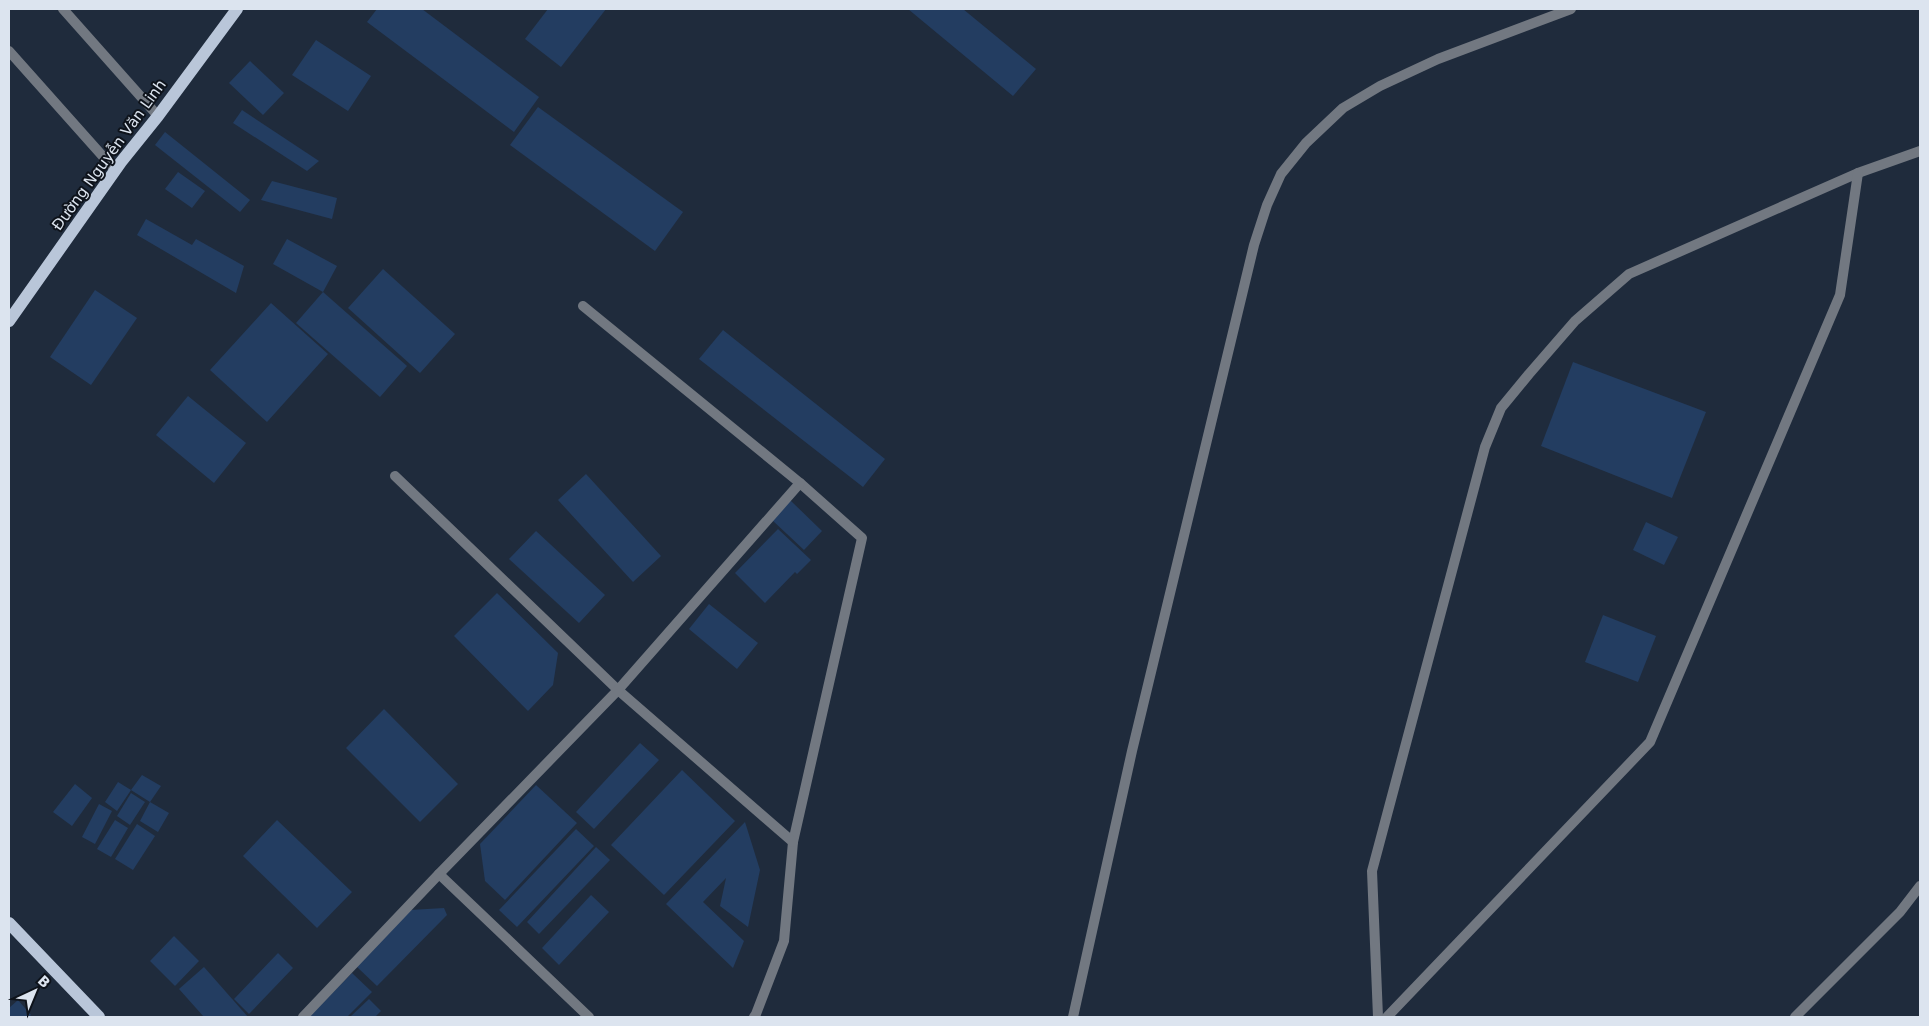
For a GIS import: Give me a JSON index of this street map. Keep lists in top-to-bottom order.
{
  "streets": {
    "main road": ["Đường Nguyễn Văn Linh"]
  },
  "north": "top right"
}
